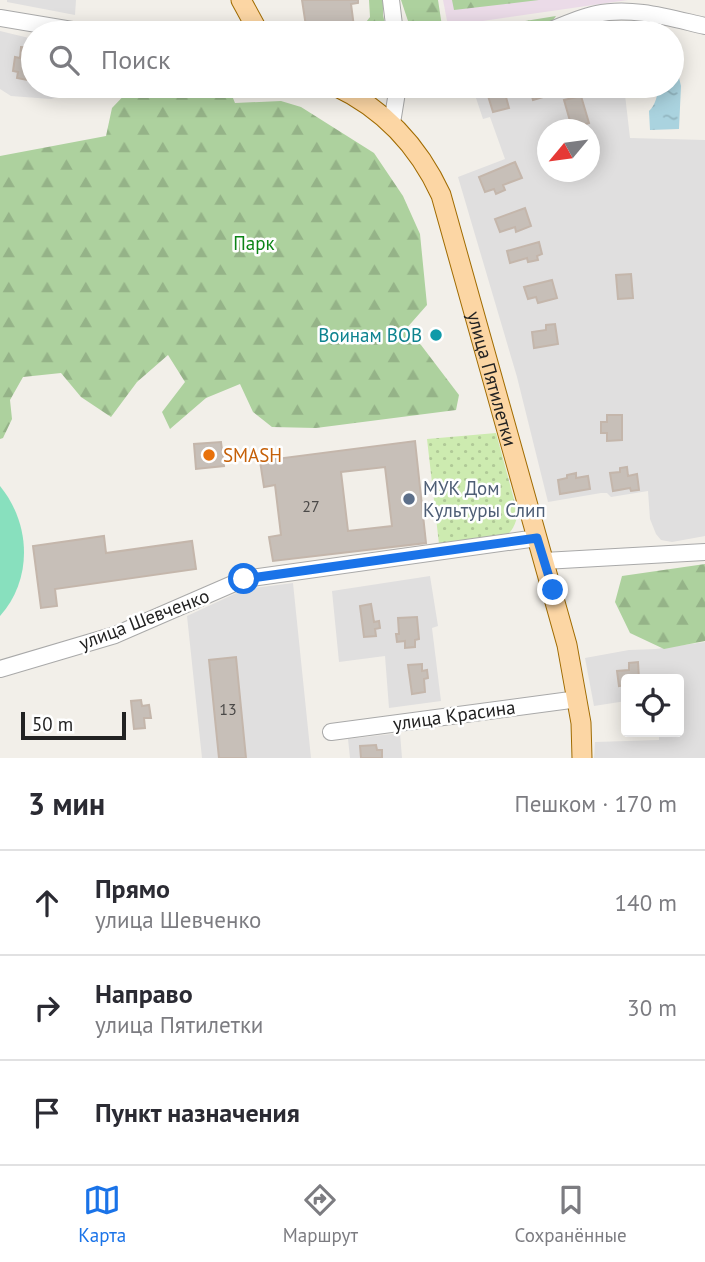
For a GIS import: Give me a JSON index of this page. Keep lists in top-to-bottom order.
{
  "streets": {
    "main road": ["улица Пятилетки"],
    "street": ["улица Шевченко", "улица Красина"]
  },
  "crossings": [
    ["улица Пятилетки", "улица Шевченко"],
    ["улица Пятилетки", "улица Красина"]
  ],
  "parks": ["Парк"],
  "places": ["Воинам ВОВ", "SMASH", "МУК Дом Культуры Слип"],
  "house_numbers": ["27", "13"],
  "scale_bar": "50 m",
  "north": "bottom left",
  "page": {
    "search": "Поиск",
    "scale": "50 m",
    "heading": ["3 мин", "Пешком · 170 m"],
    "list": [
      ["Прямо", "улица Шевченко", "140 m"],
      ["Направо", "улица Пятилетки", "30 m"],
      "Пункт назначения"
    ],
    "nav": ["Карта", "Маршрут", "Сохранённые"]
  }
}
